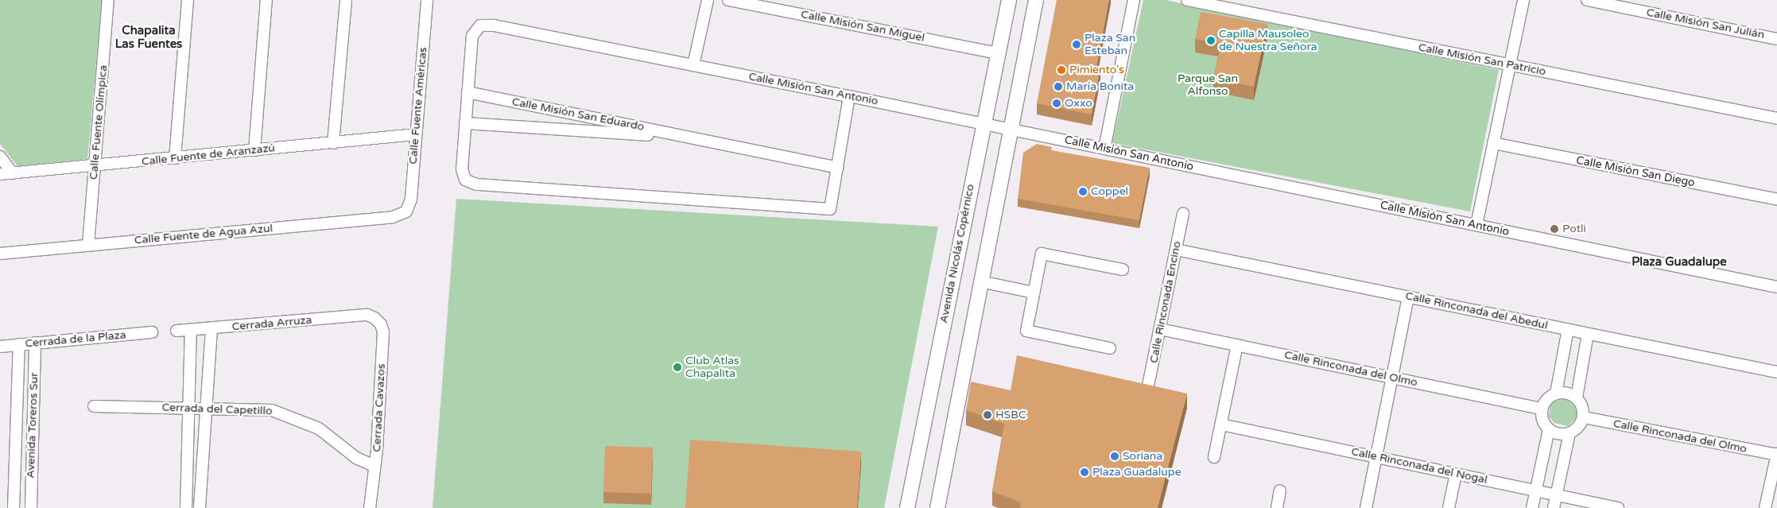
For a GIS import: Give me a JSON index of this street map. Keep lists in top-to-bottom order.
{
  "streets": {
    "street": [
      "Calle Misión San Julián",
      "Calle Misión San Miguel",
      "Calle Misión San Patricio",
      "Calle Misión San Antonio",
      "Calle Fuente Américas",
      "Calle Misión San Eduardo",
      "Calle Fuente Olímpica",
      "Calle Fuente de Aranzazú",
      "Calle Misión San Diego",
      "Calle Fuente de Agua Azul",
      "Avenida Nicolás Copérnico",
      "Calle Rinconada Encino",
      "Calle Rinconada del Abedul",
      "Cerrada Arruza",
      "Cerrada de la Plaza",
      "Calle Rinconada del Olmo",
      "Cerrada Cavazos",
      "Cerrada del Capetillo",
      "Avenida Toreros Sur",
      "Calle Rinconada del Nogal"
    ]
  },
  "crossings": [
    ["Calle Misión San Miguel", "Avenida Nicolás Copérnico"],
    ["Calle Misión San Antonio", "Calle Misión San Eduardo"],
    ["Calle Misión San Antonio", "Avenida Nicolás Copérnico"],
    ["Calle Fuente Américas", "Calle Fuente de Aranzazú"],
    ["Calle Fuente Américas", "Calle Fuente de Agua Azul"],
    ["Calle Fuente Olímpica", "Calle Fuente de Aranzazú"],
    ["Calle Fuente Olímpica", "Calle Fuente de Agua Azul"],
    ["Calle Rinconada Encino", "Calle Rinconada del Abedul"],
    ["Calle Rinconada Encino", "Calle Rinconada del Olmo"],
    ["Cerrada Arruza", "Cerrada Cavazos"],
    ["Cerrada de la Plaza", "Avenida Toreros Sur"],
    ["Cerrada Cavazos", "Cerrada del Capetillo"]
  ],
  "districts": ["Chapalita Las Fuentes", "Plaza Guadalupe"],
  "parks": ["Parque San Alfonso"],
  "places": [
    "Capilla Mausoleo de Nuestra Señora",
    "Plaza San Esteban",
    "Pimiento's",
    "María Bonita",
    "Oxxo",
    "Coppel",
    "Potli",
    "Club Atlas Chapalita",
    "HSBC",
    "Soriana",
    "Plaza Guadalupe"
  ]
}
